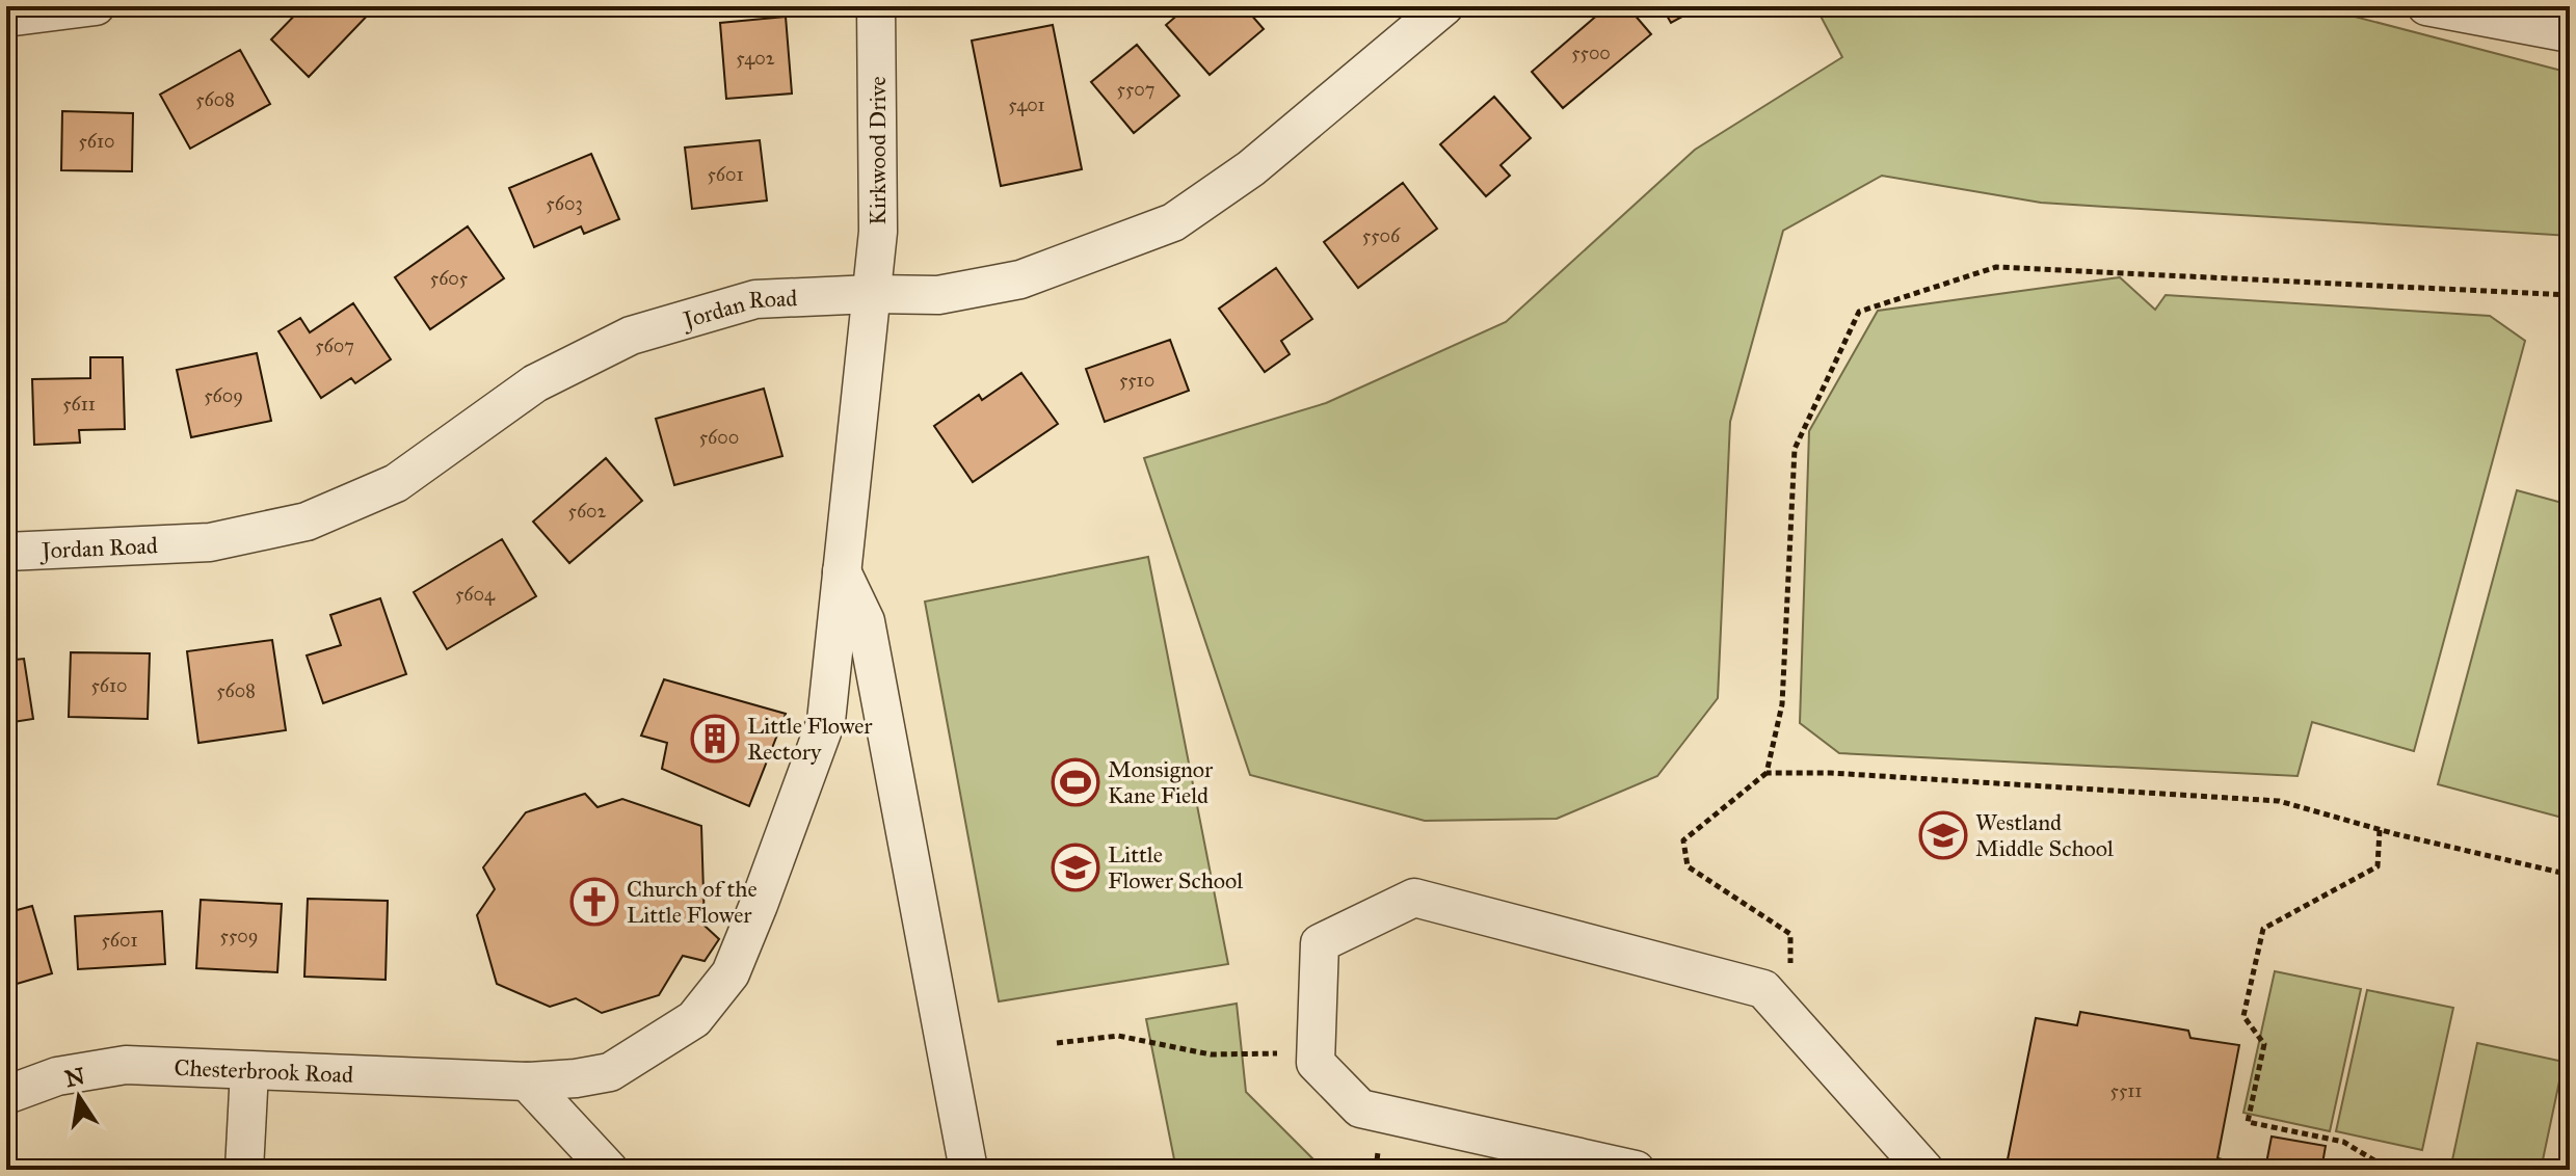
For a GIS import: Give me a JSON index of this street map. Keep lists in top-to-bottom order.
{
  "streets": {
    "street": ["Kirkwood Drive", "Jordan Road", "Chesterbrook Road"]
  },
  "crossings": [
    ["Kirkwood Drive", "Jordan Road"],
    ["Kirkwood Drive", "Chesterbrook Road"]
  ],
  "places": {
    "building": ["Little Flower Rectory"],
    "sports": ["Monsignor Kane Field"],
    "school or university": ["Westland Middle School", "Little Flower School"],
    "church": ["Church of the Little Flower"]
  },
  "house_numbers": [
    "5500",
    "5402",
    "5507",
    "5608",
    "5401",
    "5610",
    "5601",
    "5603",
    "5506",
    "5605",
    "5607",
    "5510",
    "5609",
    "5611",
    "5600",
    "5602",
    "5604",
    "5610",
    "5608",
    "5509",
    "5601",
    "5511"
  ],
  "north": "top"
}
